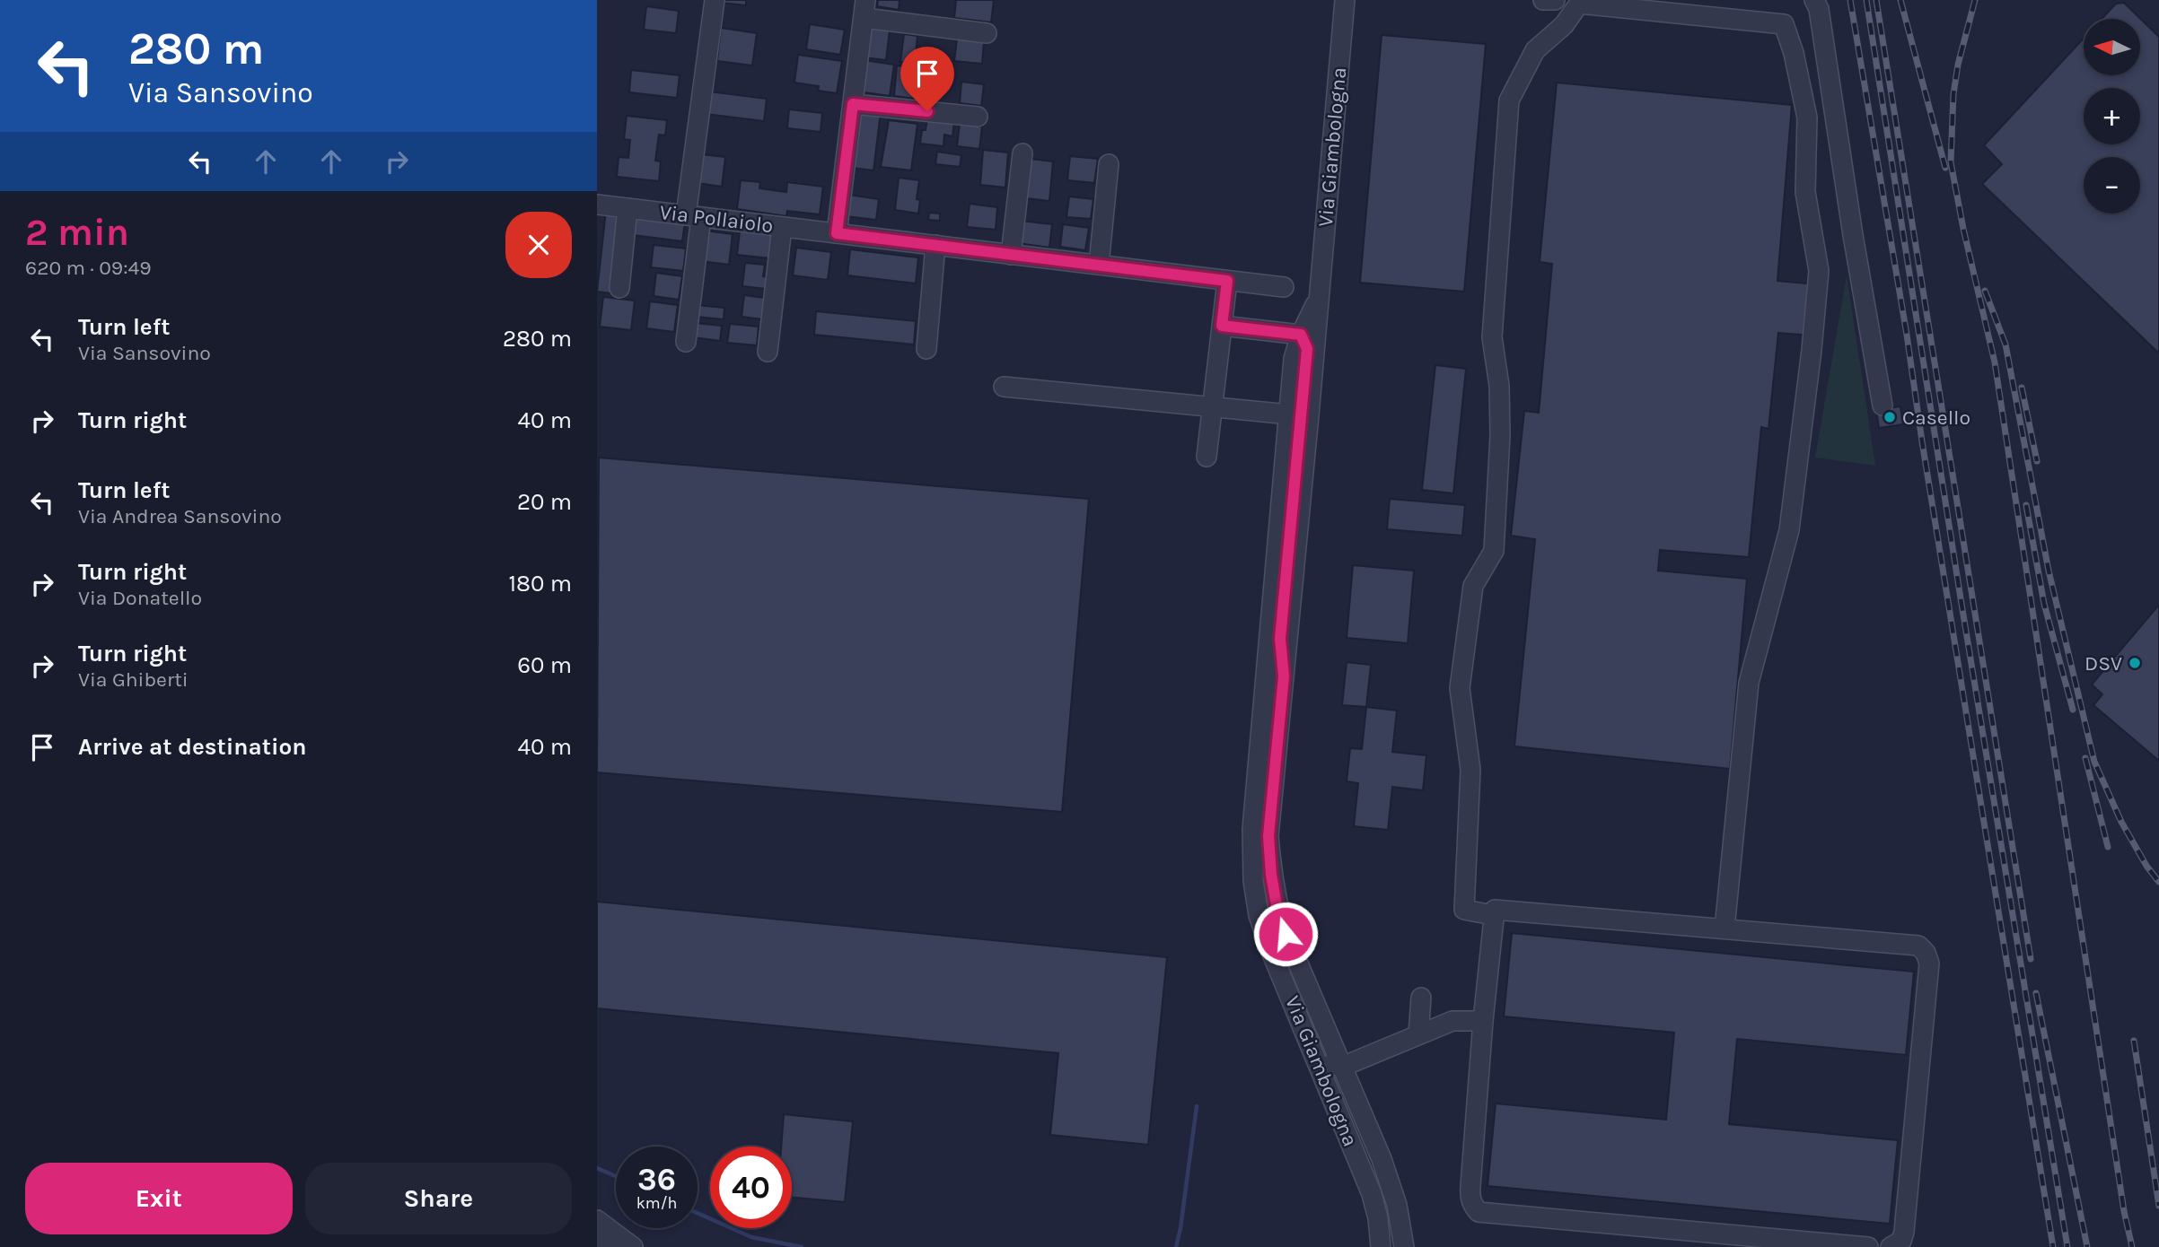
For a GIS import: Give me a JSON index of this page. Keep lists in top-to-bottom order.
{
  "streets": {
    "street": ["Via Giambologna", "Via Pollaiolo"]
  },
  "places": ["Casello", "DSV"],
  "north": "left",
  "page": {
    "turn": ["280 m", "Via Sansovino"],
    "map_buttons": ["+", "−"],
    "heading": ["2 min", "620 m · 09:49"],
    "list": [
      {
        "name": "Turn left",
        "note": "Via Sansovino",
        "value": "280 m"
      },
      {
        "name": "Turn right",
        "value": "40 m"
      },
      {
        "name": "Turn left",
        "note": "Via Andrea Sansovino",
        "value": "20 m"
      },
      {
        "name": "Turn right",
        "note": "Via Donatello",
        "value": "180 m"
      },
      {
        "name": "Turn right",
        "note": "Via Ghiberti",
        "value": "60 m"
      },
      {
        "name": "Arrive at destination",
        "value": "40 m"
      }
    ],
    "speed": "36 km/h",
    "limit": "40",
    "buttons": ["Exit", "Share"]
  }
}
